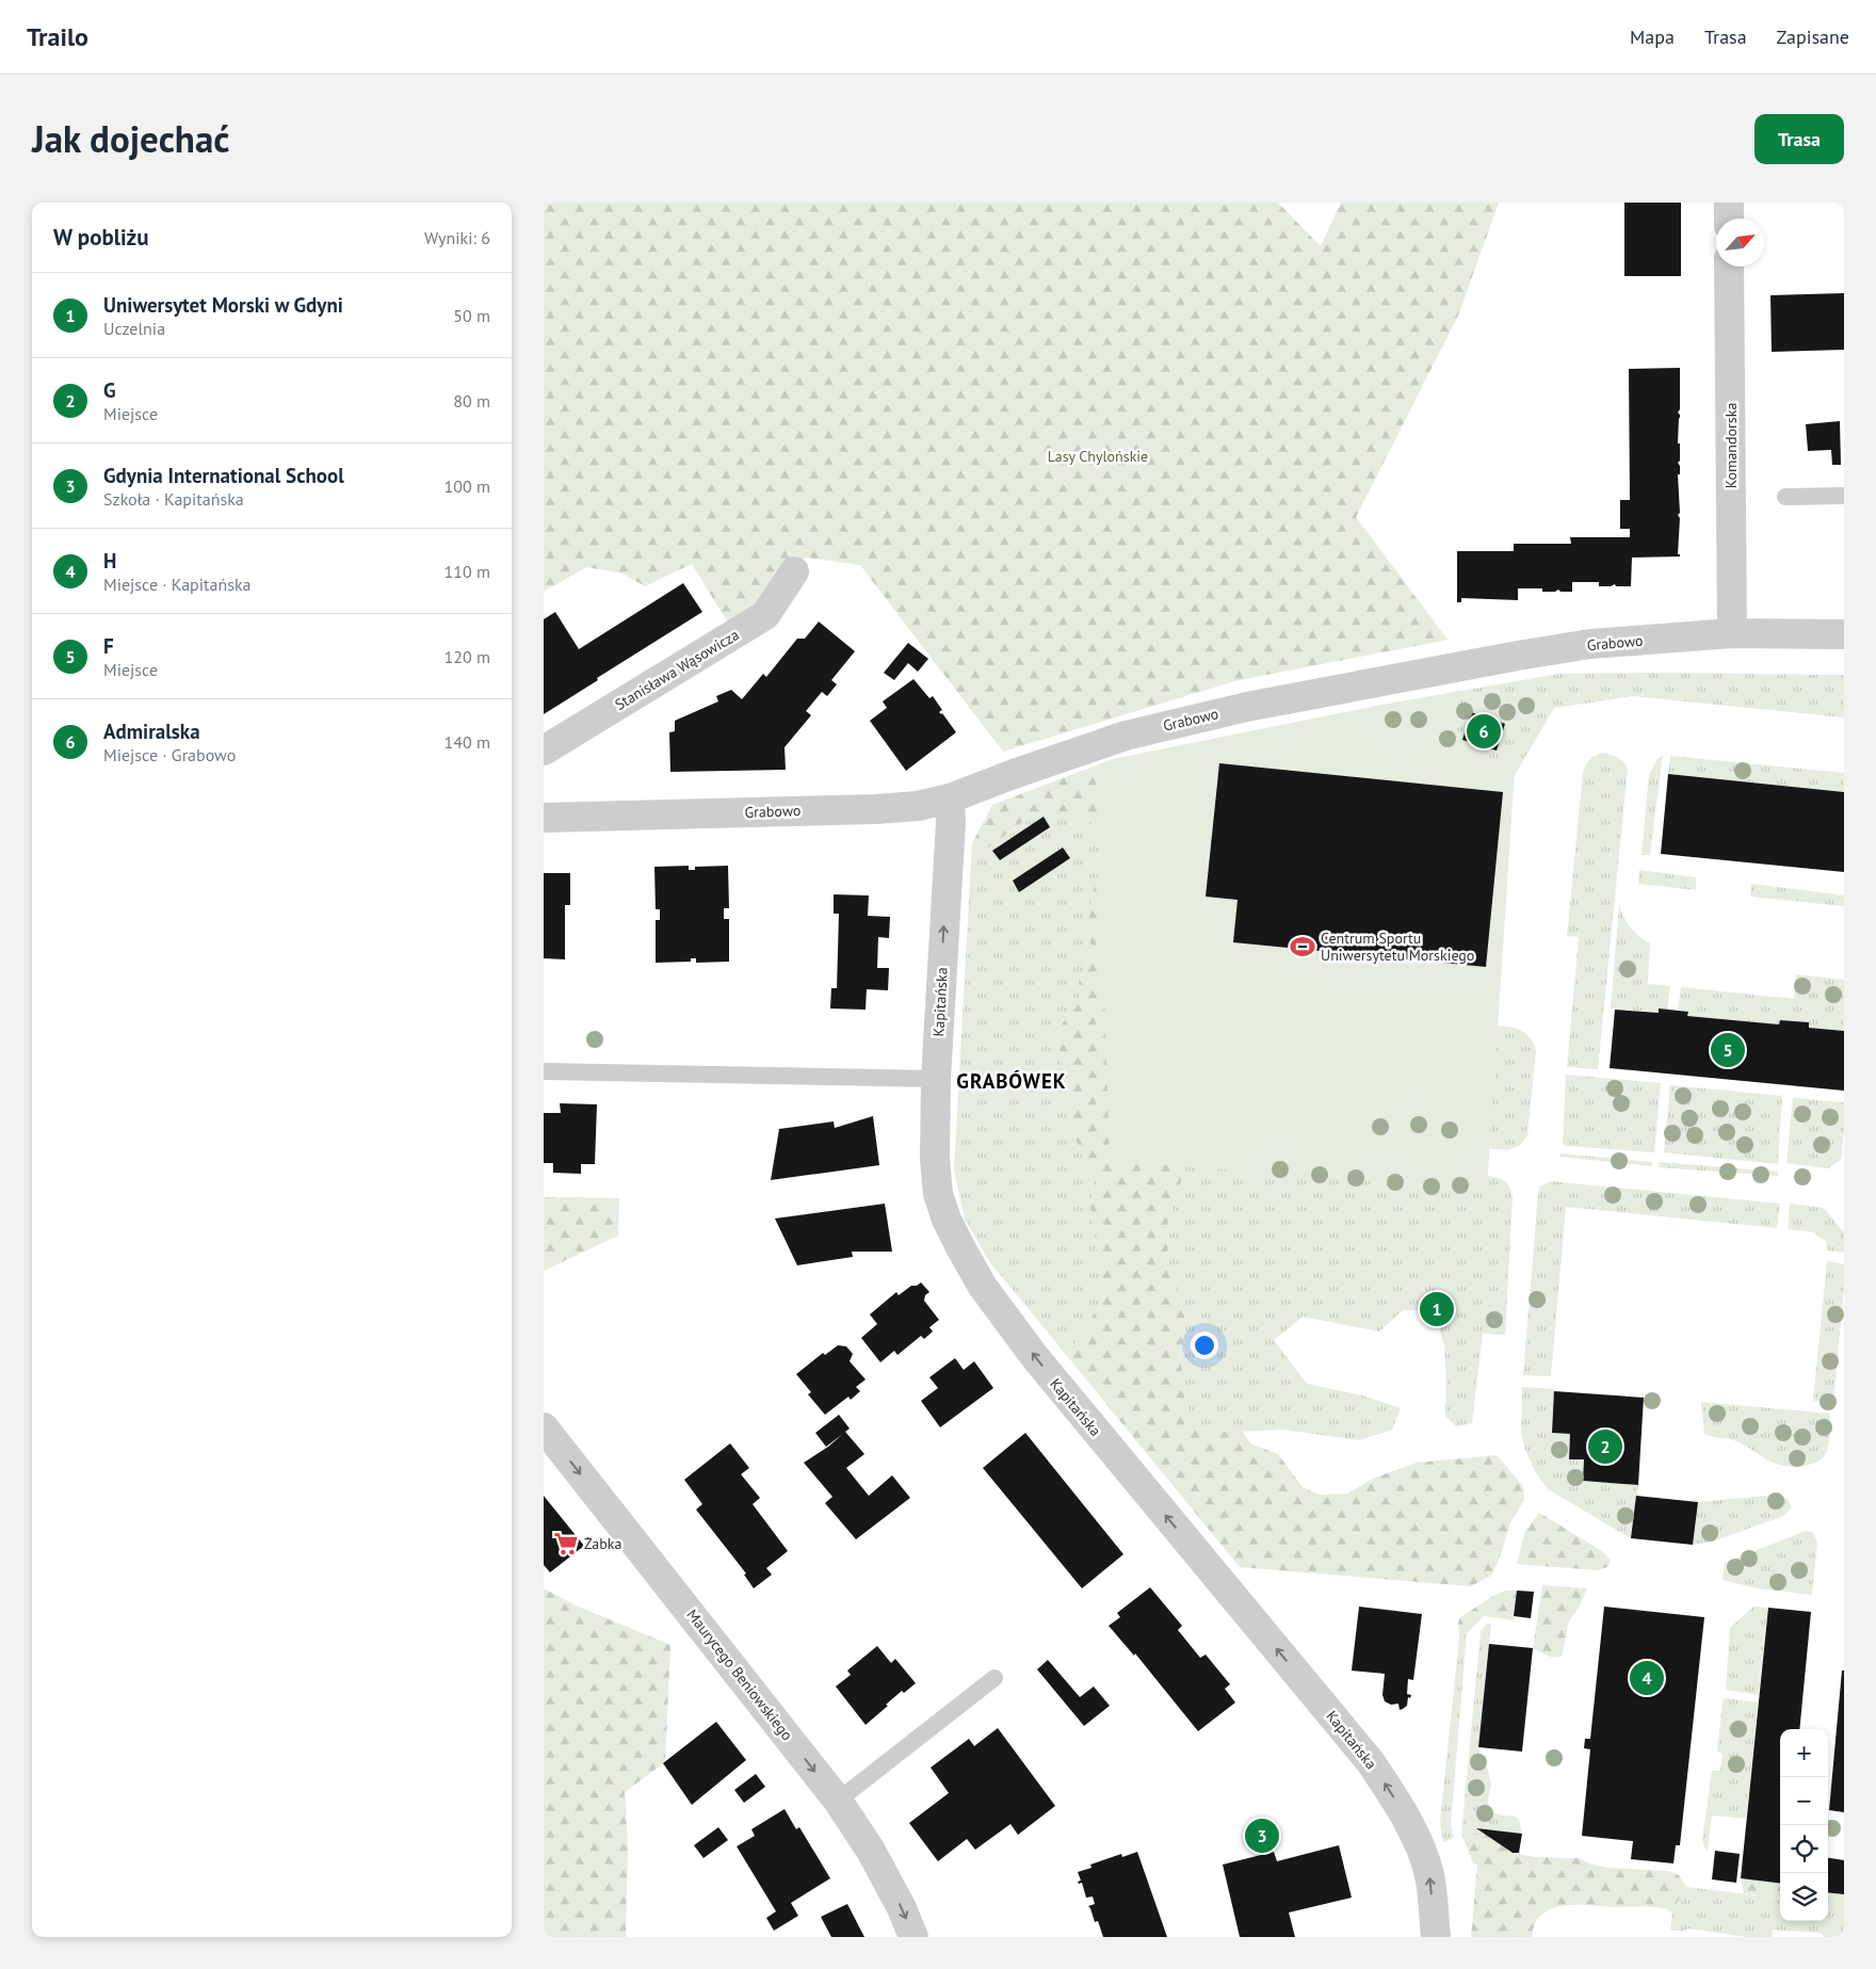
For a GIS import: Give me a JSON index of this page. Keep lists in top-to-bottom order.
{
  "streets": {
    "street": [
      "Komandorska",
      "Grabowo",
      "Stanisława Wąsowicza",
      "Kapitańska",
      "Maurycego Beniowskiego"
    ]
  },
  "crossings": [
    ["Komandorska", "Grabowo"],
    ["Grabowo", "Kapitańska"]
  ],
  "one_way": ["Kapitańska", "Maurycego Beniowskiego"],
  "districts": ["GRABÓWEK"],
  "parks": ["Lasy Chylońskie"],
  "places": {
    "sports": ["Centrum Sportu Uniwersytetu Morskiego"],
    "supermarket": ["Żabka"]
  },
  "north": "top right",
  "page": {
    "header": "Trailo",
    "nav": ["Mapa", "Trasa", "Zapisane"],
    "title": "Jak dojechać",
    "buttons": "Trasa",
    "heading": ["W pobliżu", "Wyniki: 6"],
    "list": [
      {
        "mark": "1",
        "name": "Uniwersytet Morski w Gdyni",
        "note": "Uczelnia",
        "value": "50 m"
      },
      {
        "mark": "2",
        "name": "G",
        "note": "Miejsce",
        "value": "80 m"
      },
      {
        "mark": "3",
        "name": "Gdynia International School",
        "note": "Szkoła · Kapitańska",
        "value": "100 m"
      },
      {
        "mark": "4",
        "name": "H",
        "note": "Miejsce · Kapitańska",
        "value": "110 m"
      },
      {
        "mark": "5",
        "name": "F",
        "note": "Miejsce",
        "value": "120 m"
      },
      {
        "mark": "6",
        "name": "Admiralska",
        "note": "Miejsce · Grabowo",
        "value": "140 m"
      }
    ],
    "pins": [
      "6",
      "5",
      "1",
      "2",
      "4",
      "3"
    ],
    "map_buttons": ["+", "−"]
  }
}
